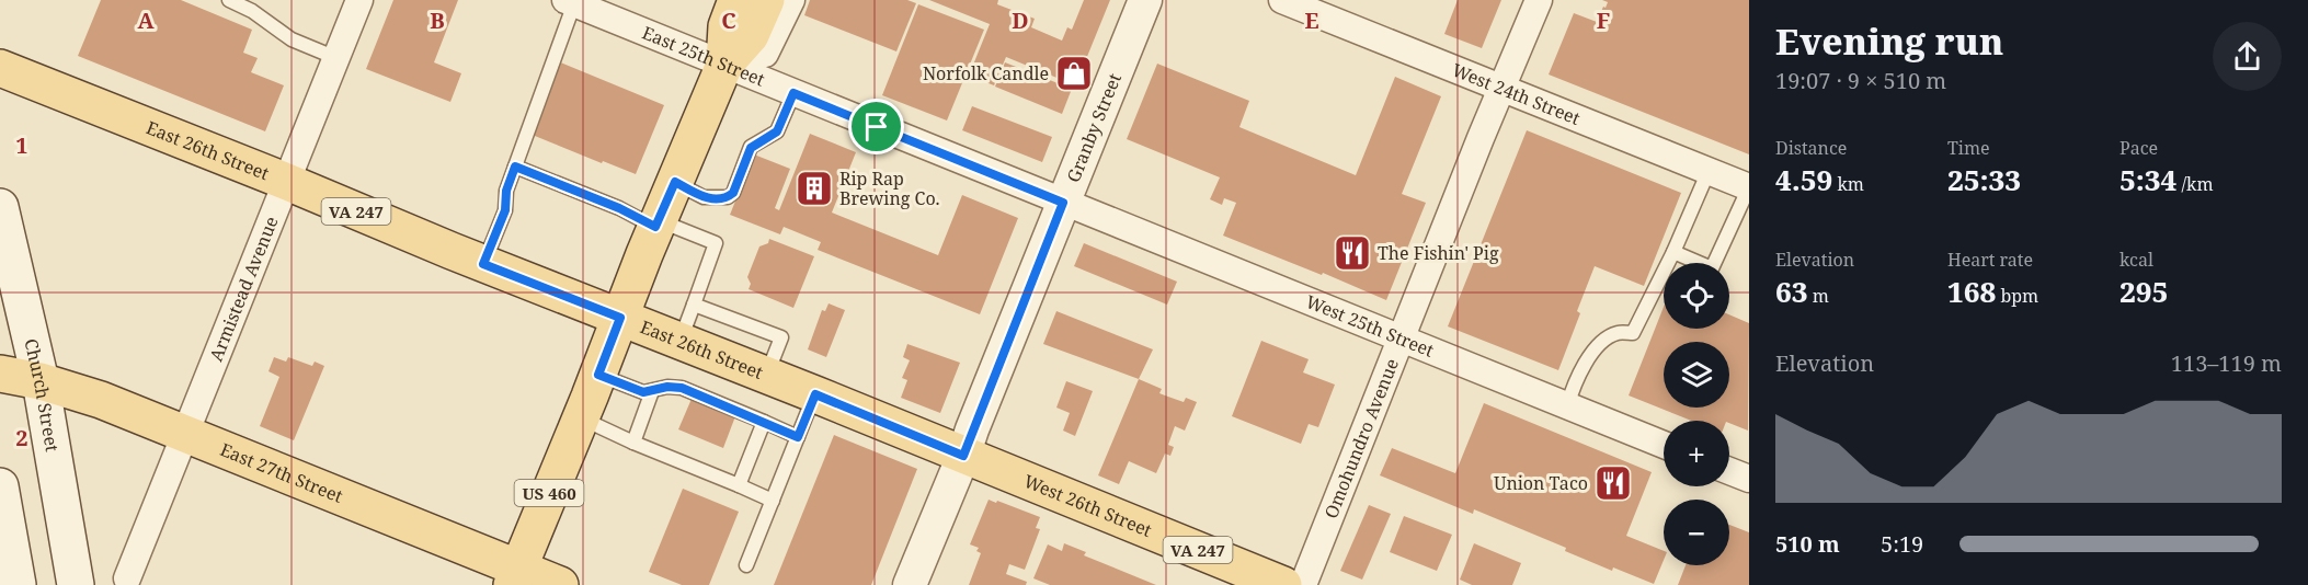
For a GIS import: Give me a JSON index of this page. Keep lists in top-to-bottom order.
{
  "streets": {
    "main road": [
      "East 26th Street",
      "VA 247",
      "Church Street",
      "East 27th Street",
      "US 460",
      "West 26th Street"
    ],
    "street": [
      "East 25th Street",
      "West 24th Street",
      "Granby Street",
      "Armistead Avenue",
      "West 25th Street",
      "Omohundro Avenue"
    ]
  },
  "crossings": [
    ["East 25th Street", "Granby Street"],
    ["East 25th Street", "West 25th Street"],
    ["East 25th Street", "US 460"],
    ["West 24th Street", "Omohundro Avenue"],
    ["Granby Street", "East 26th Street"],
    ["Granby Street", "West 25th Street"],
    ["Granby Street", "West 26th Street"],
    ["East 26th Street", "Armistead Avenue"],
    ["East 26th Street", "US 460"],
    ["East 26th Street", "West 26th Street"],
    ["Armistead Avenue", "East 27th Street"],
    ["West 25th Street", "Omohundro Avenue"],
    ["Church Street", "East 27th Street"],
    ["East 27th Street", "US 460"]
  ],
  "places": {
    "shop": ["Norfolk Candle"],
    "building": ["Rip Rap Brewing Co."],
    "restaurant": ["The Fishin' Pig", "Union Taco"]
  },
  "page": {
    "heading": ["Evening run", "19:07 · 9 × 510 m"],
    "stats": [
      ["Distance", "4.59 km"],
      ["Time", "25:33"],
      ["Pace", "5:34 /km"],
      ["Elevation", "63 m"],
      ["Heart rate", "168 bpm"],
      ["kcal", "295"]
    ],
    "map_buttons": ["+", "−"],
    "chart": ["Elevation", "113–119 m"],
    "list": [
      {
        "name": "510 m",
        "note": "5:19"
      }
    ]
  },
  "grid": {
    "columns": [
      "A",
      "B",
      "C",
      "D",
      "E",
      "F"
    ],
    "rows": ["1", "2"]
  }
}
